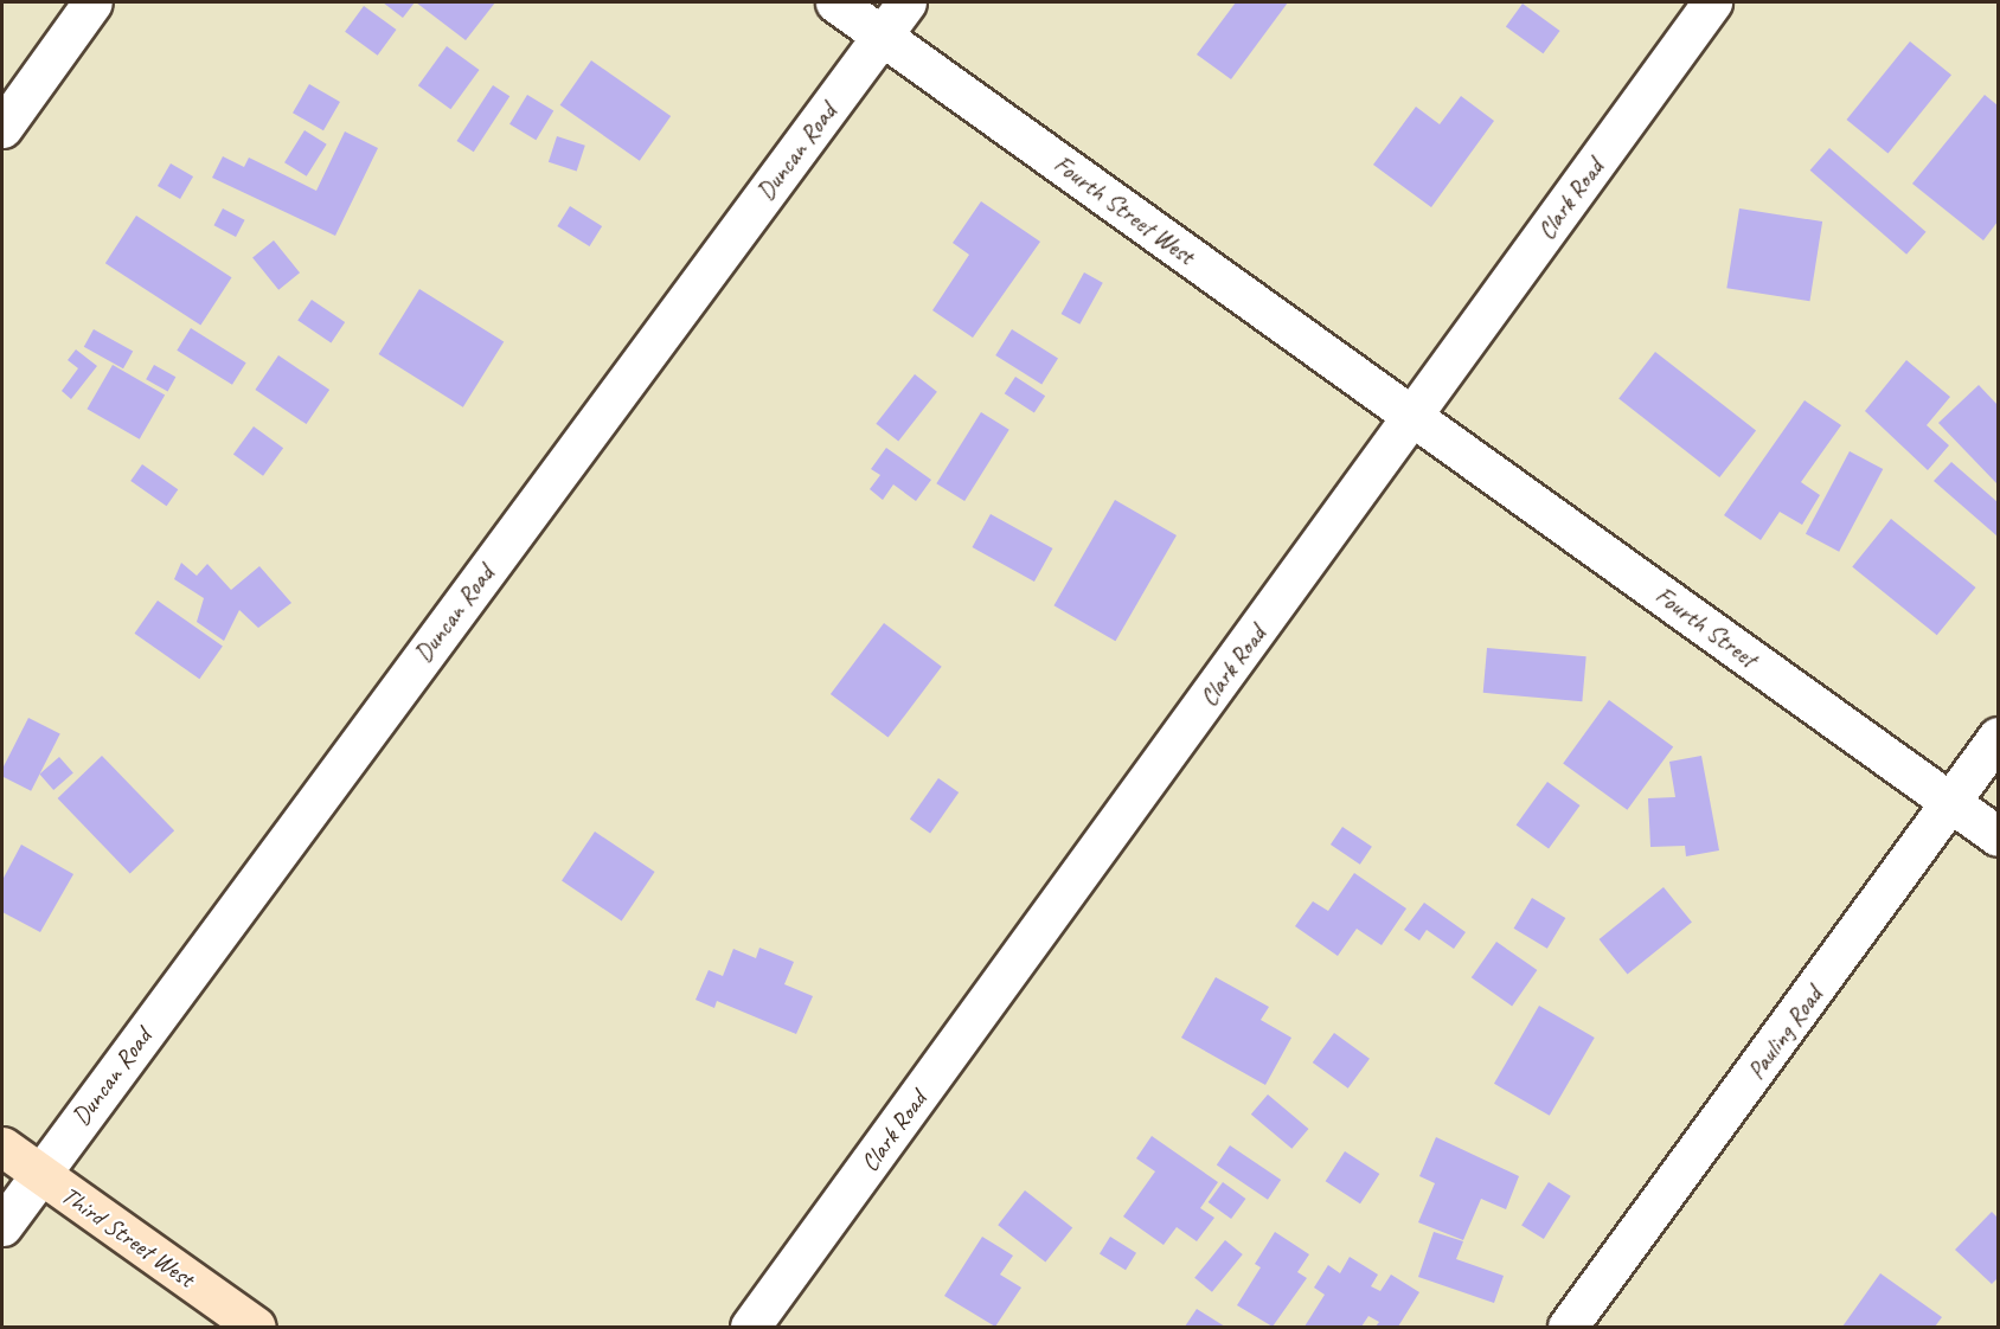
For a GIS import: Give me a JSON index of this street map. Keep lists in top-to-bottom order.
{
  "streets": {
    "main road": ["Third Street West"],
    "street": [
      "Duncan Road",
      "Clark Road",
      "Fourth Street West",
      "Fourth Street",
      "Pauling Road"
    ]
  },
  "crossings": [
    ["Duncan Road", "Fourth Street West"],
    ["Duncan Road", "Third Street West"],
    ["Clark Road", "Fourth Street West"],
    ["Clark Road", "Fourth Street"],
    ["Fourth Street West", "Fourth Street"],
    ["Fourth Street", "Pauling Road"]
  ]
}
